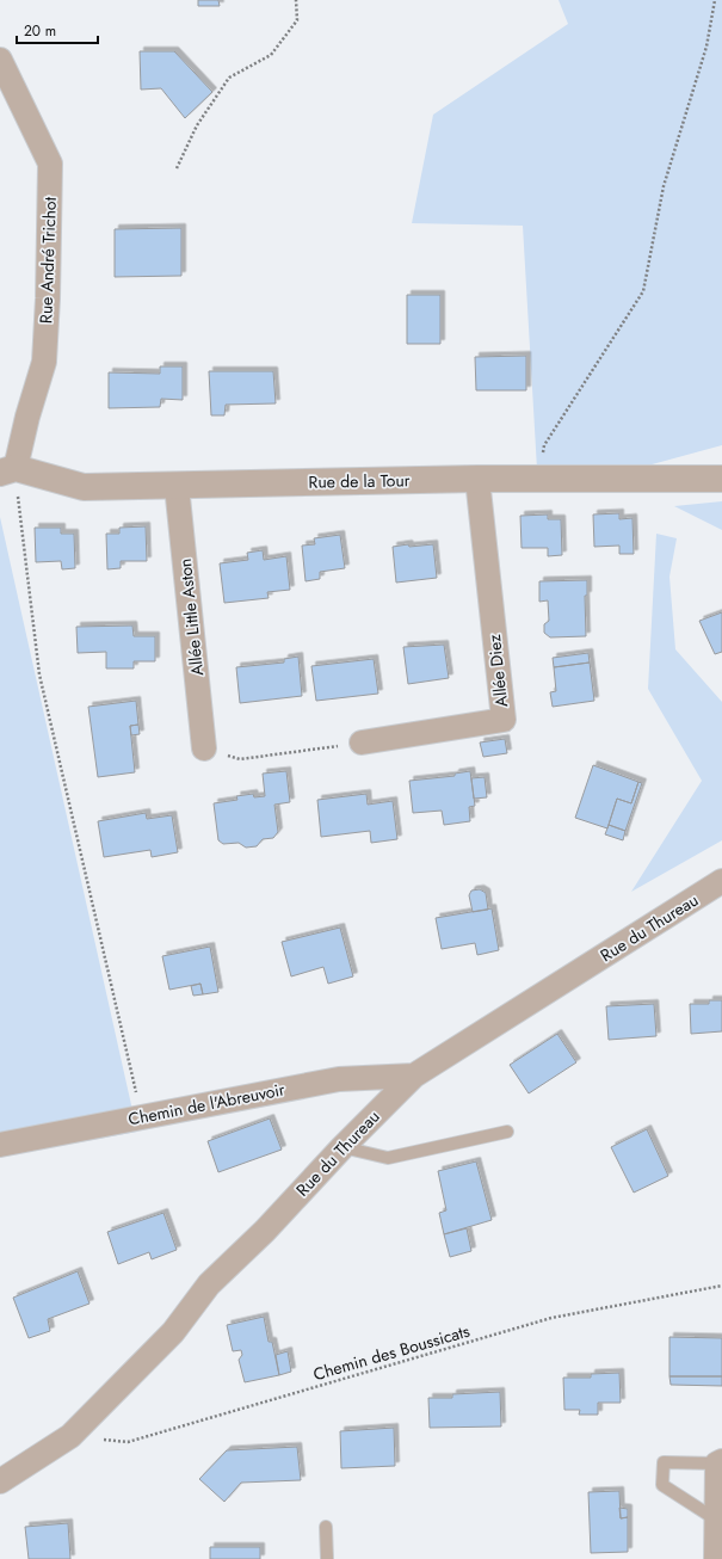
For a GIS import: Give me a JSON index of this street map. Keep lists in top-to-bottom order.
{
  "streets": {
    "street": [
      "Rue André Trichot",
      "Rue de la Tour",
      "Allée Little Aston",
      "Allée Diez",
      "Rue du Thureau",
      "Chemin de l'Abreuvoir"
    ],
    "path": ["Chemin des Boussicats"]
  },
  "crossings": [
    ["Rue André Trichot", "Rue de la Tour"],
    ["Rue de la Tour", "Allée Little Aston"],
    ["Rue de la Tour", "Allée Diez"],
    ["Rue du Thureau", "Chemin de l'Abreuvoir"],
    ["Rue du Thureau", "Chemin des Boussicats"]
  ],
  "scale_bar": "20 m"
}
